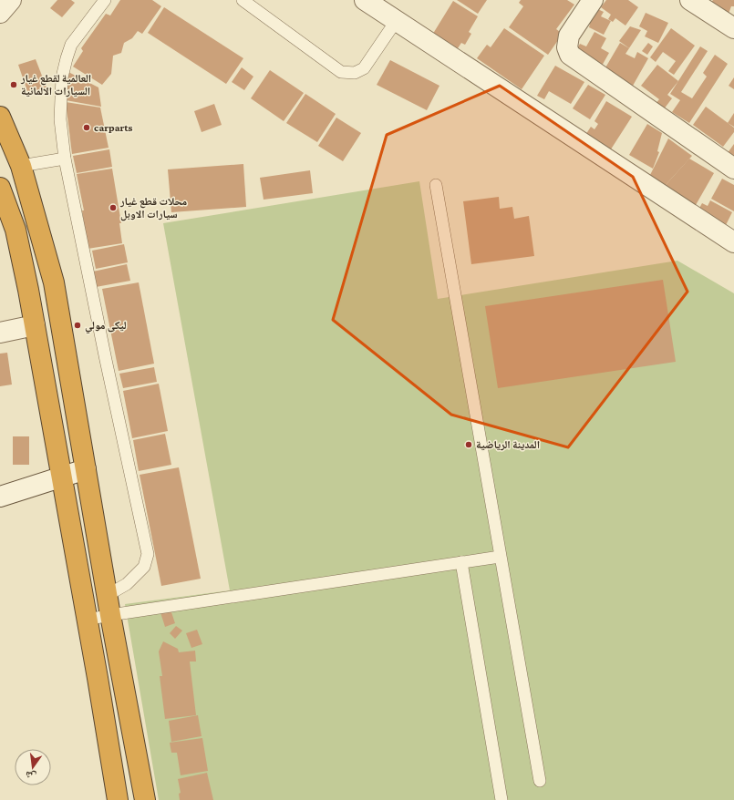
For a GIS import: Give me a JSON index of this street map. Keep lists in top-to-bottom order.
{
  "places": [
    "العالمية لقطع غيار السيارات الالمانية",
    "carparts",
    "محلات قطع غيار سيارات الاوبل",
    "ليكى مولي",
    "المدينة الرياضية"
  ],
  "north": "bottom"
}
